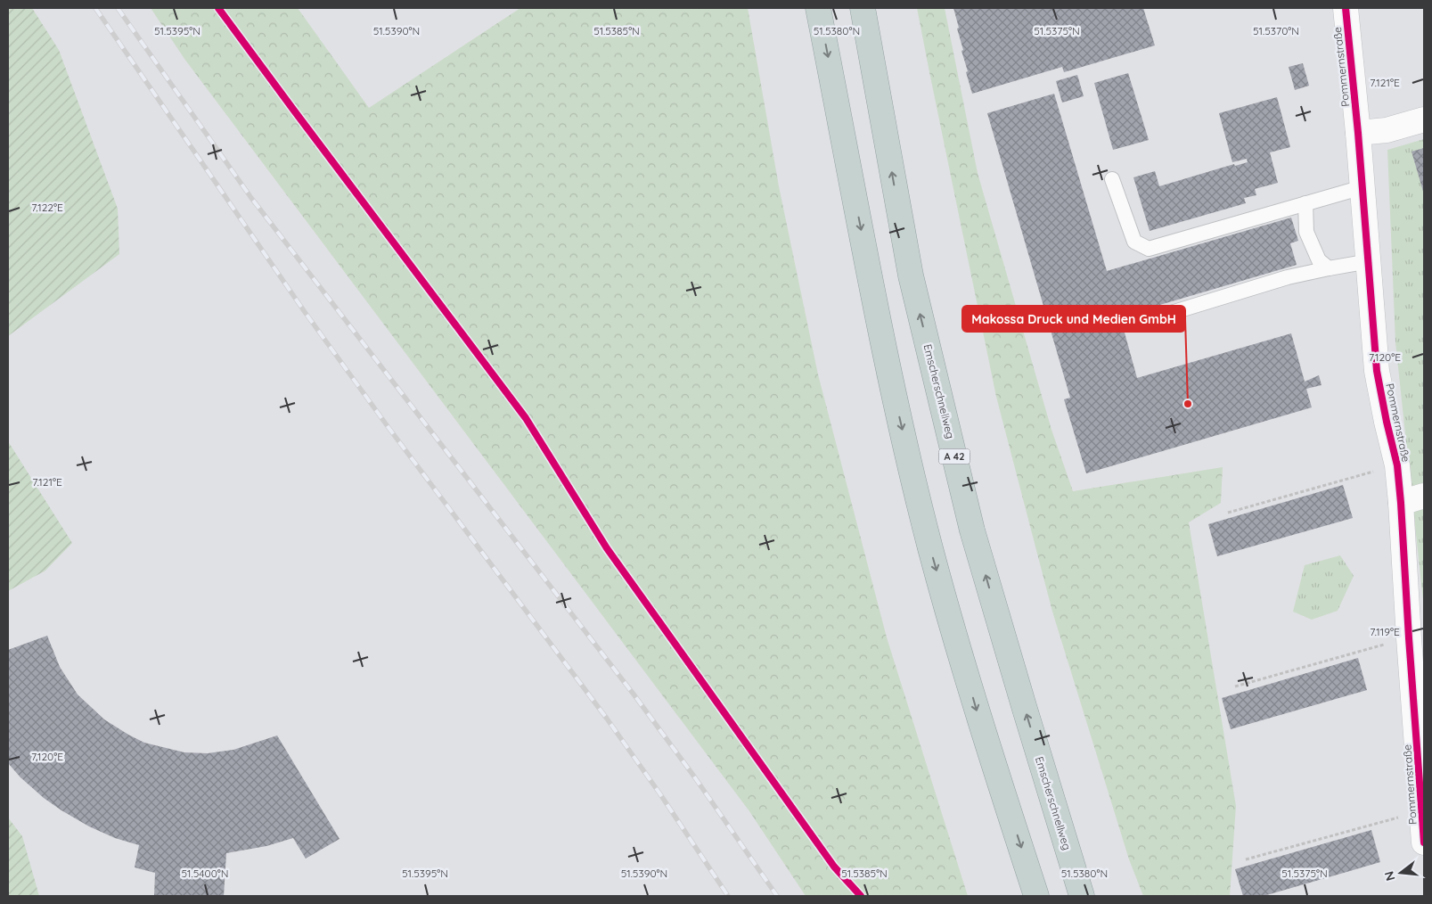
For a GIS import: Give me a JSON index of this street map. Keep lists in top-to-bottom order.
{
  "streets": {
    "highway": ["Emscherschnellweg", "A 42"],
    "street": ["Pommernstraße"]
  },
  "places": ["Makossa Druck und Medien GmbH"],
  "north": "left",
  "coordinates": [
    "51.5395°N",
    "51.5390°N",
    "51.5385°N",
    "51.5380°N",
    "51.5375°N",
    "51.5370°N",
    "7.121°E",
    "7.122°E",
    "7.120°E",
    "7.119°E",
    "51.5400°N"
  ]
}
